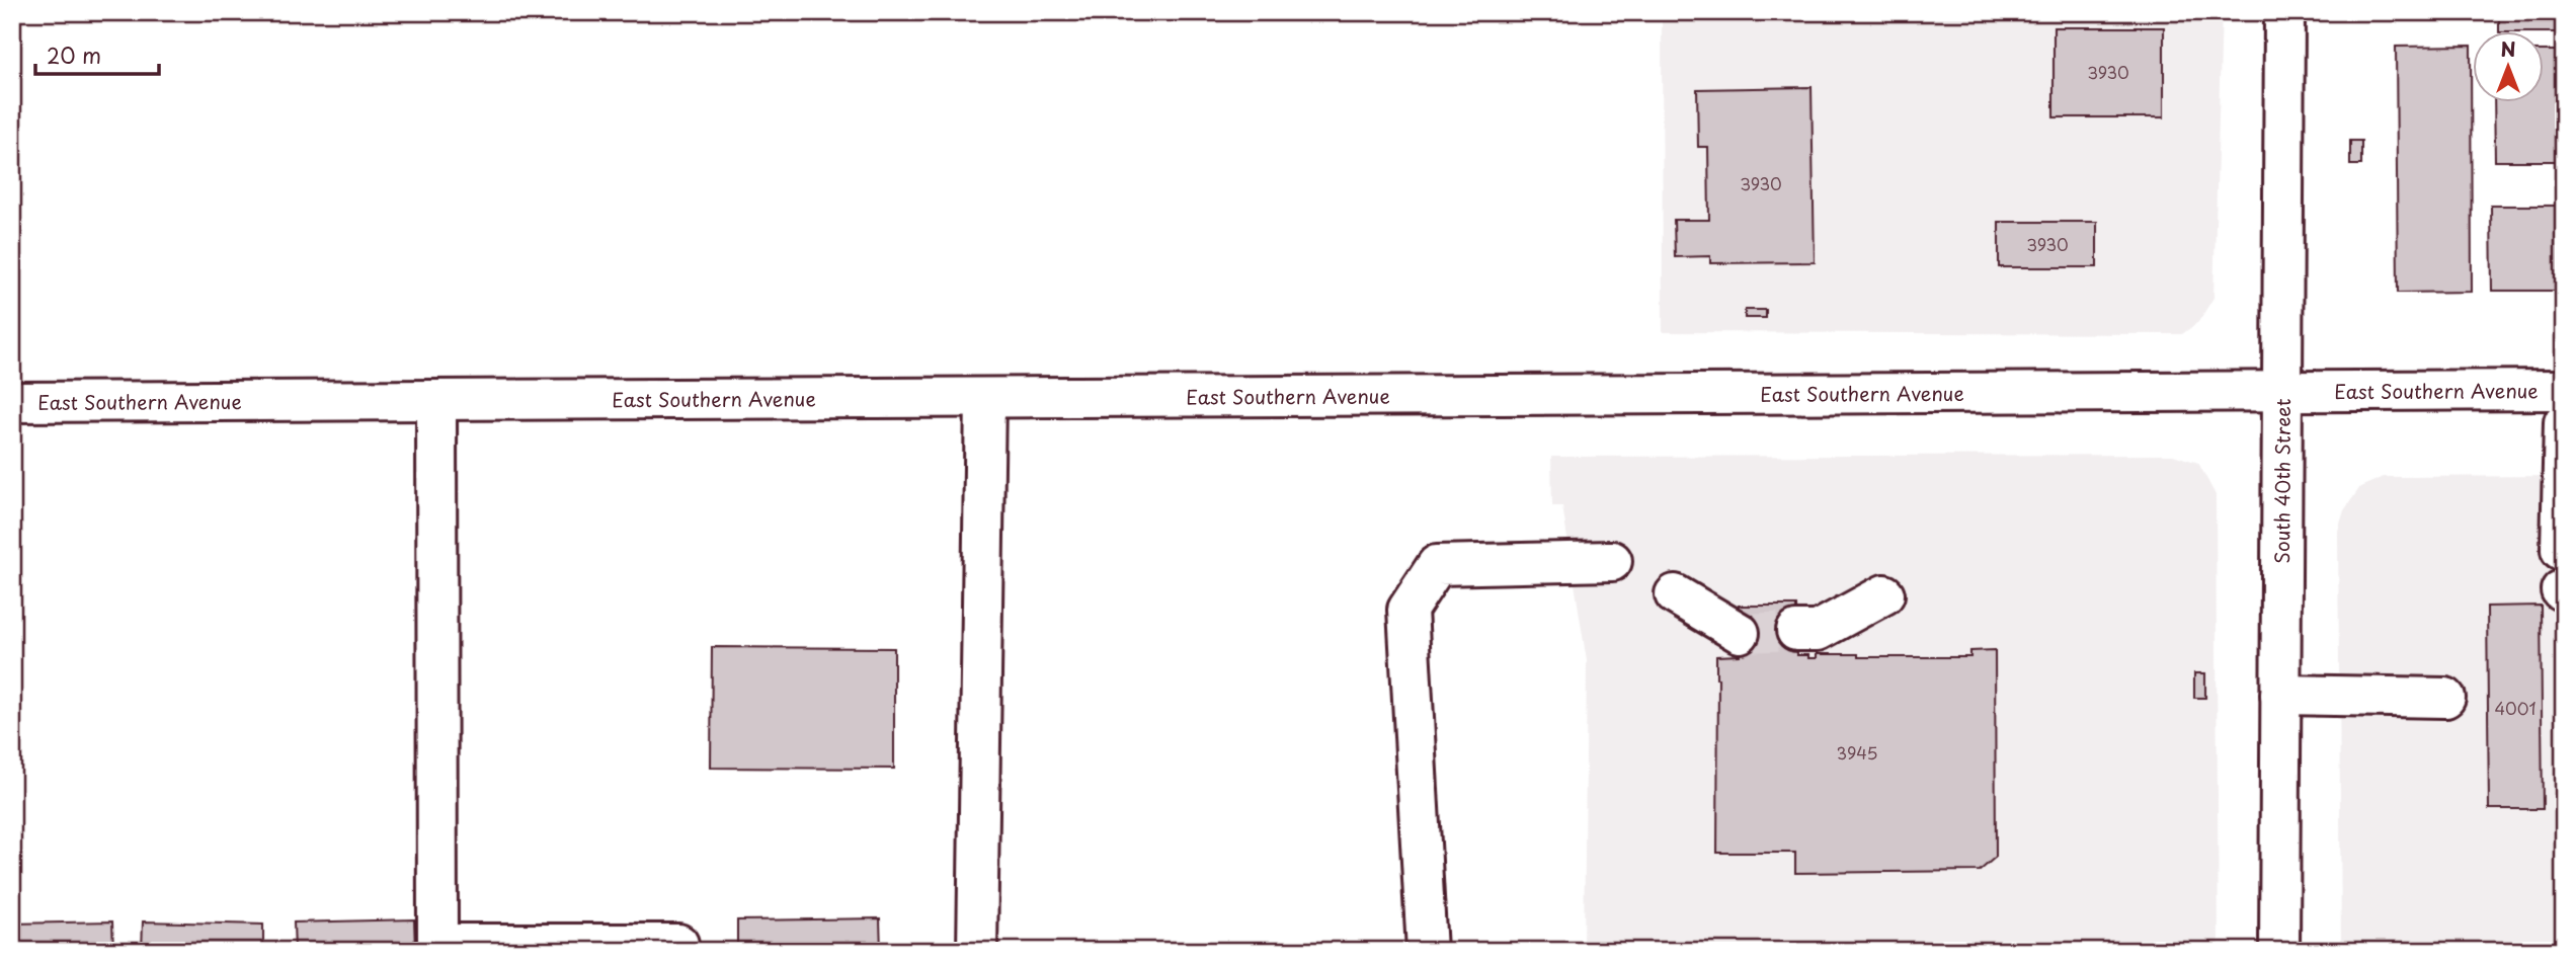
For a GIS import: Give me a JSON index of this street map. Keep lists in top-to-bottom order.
{
  "streets": {
    "main road": ["East Southern Avenue", "South 40th Street"]
  },
  "crossings": [
    ["East Southern Avenue", "South 40th Street"]
  ],
  "house_numbers": [
    "3930",
    "3930",
    "3930",
    "4001",
    "3945"
  ],
  "scale_bar": "20 m",
  "north": "top"
}
